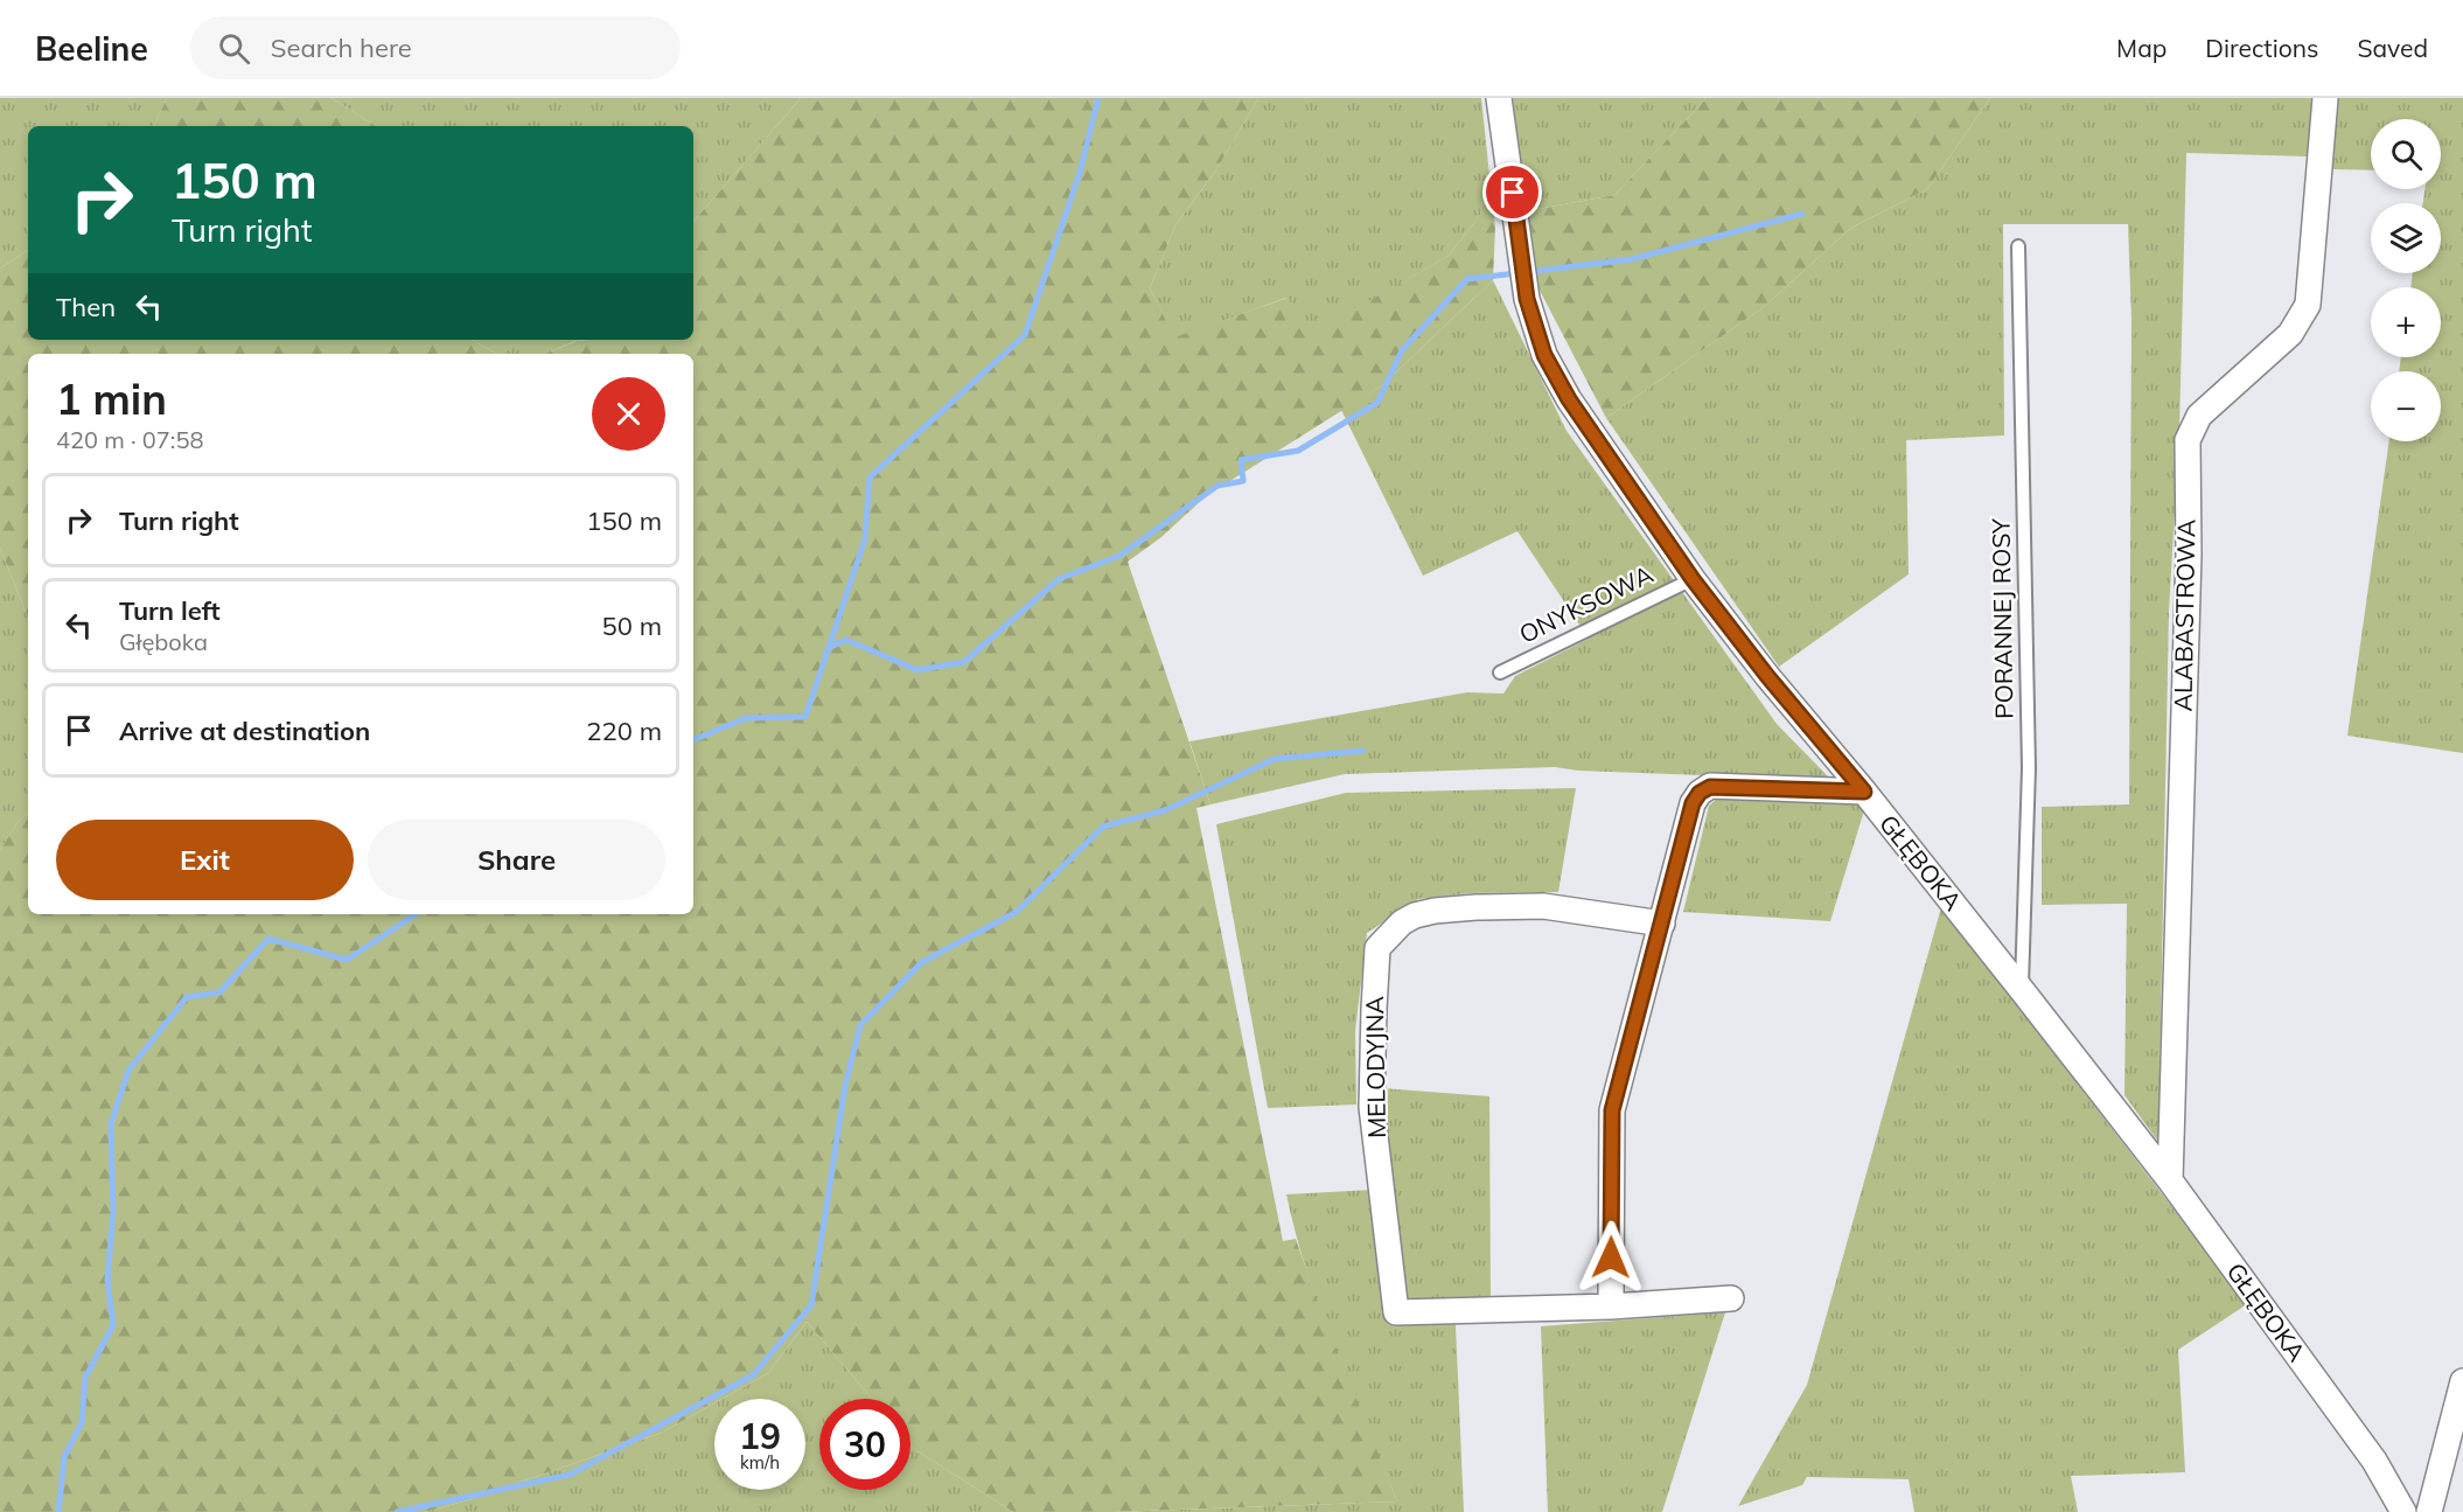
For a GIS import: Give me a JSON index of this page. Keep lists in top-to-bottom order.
{
  "streets": {
    "street": ["ALABASTROWA", "GŁĘBOKA", "MELODYJNA"],
    "lane": ["ONYKSOWA", "PORANNEJ ROSY"]
  },
  "crossings": [
    ["ONYKSOWA", "GŁĘBOKA"],
    ["ALABASTROWA", "GŁĘBOKA"],
    ["PORANNEJ ROSY", "GŁĘBOKA"]
  ],
  "page": {
    "header": "Beeline",
    "search": "Search here",
    "nav": ["Map", "Directions", "Saved"],
    "map_buttons": ["+", "−"],
    "turn": ["150 m", "Turn right"],
    "then": "Then",
    "heading": ["1 min", "420 m · 07:58"],
    "list": [
      {
        "name": "Turn right",
        "value": "150 m"
      },
      {
        "name": "Turn left",
        "note": "Głęboka",
        "value": "50 m"
      },
      {
        "name": "Arrive at destination",
        "value": "220 m"
      }
    ],
    "buttons": ["Exit", "Share"],
    "speed": "19 km/h",
    "limit": "30"
  }
}
